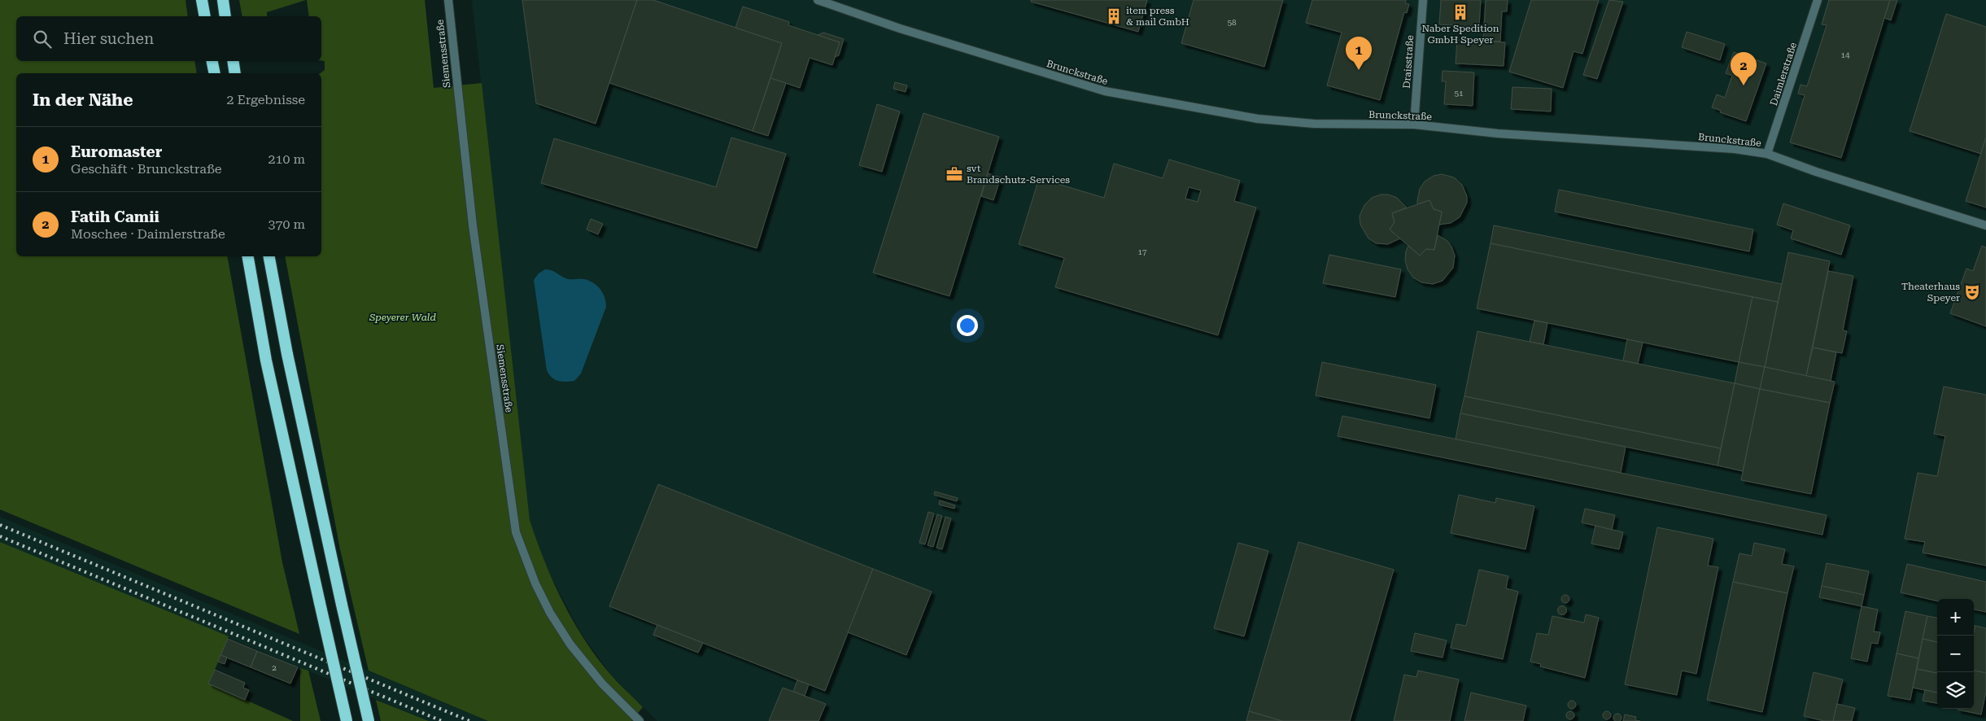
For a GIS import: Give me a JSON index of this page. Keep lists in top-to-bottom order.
{
  "streets": {
    "street": [
      "Siemensstraße",
      "Draisstraße",
      "Brunckstraße",
      "Daimlerstraße"
    ]
  },
  "crossings": [
    ["Draisstraße", "Brunckstraße"],
    ["Brunckstraße", "Daimlerstraße"]
  ],
  "parks": ["Speyerer Wald"],
  "places": {
    "building": ["Naber Spedition GmbH Speyer", "item press & mail GmbH"],
    "office": ["svt Brandschutz-Services"],
    "theatre": ["Theaterhaus Speyer"]
  },
  "house_numbers": [
    "58",
    "14",
    "51",
    "17",
    "2"
  ],
  "page": {
    "search": "Hier suchen",
    "pins": ["1", "2"],
    "heading": ["In der Nähe", "2 Ergebnisse"],
    "list": [
      {
        "mark": "1",
        "name": "Euromaster",
        "note": "Geschäft · Brunckstraße",
        "value": "210 m"
      },
      {
        "mark": "2",
        "name": "Fatih Camii",
        "note": "Moschee · Daimlerstraße",
        "value": "370 m"
      }
    ],
    "map_buttons": ["+", "−"]
  }
}
